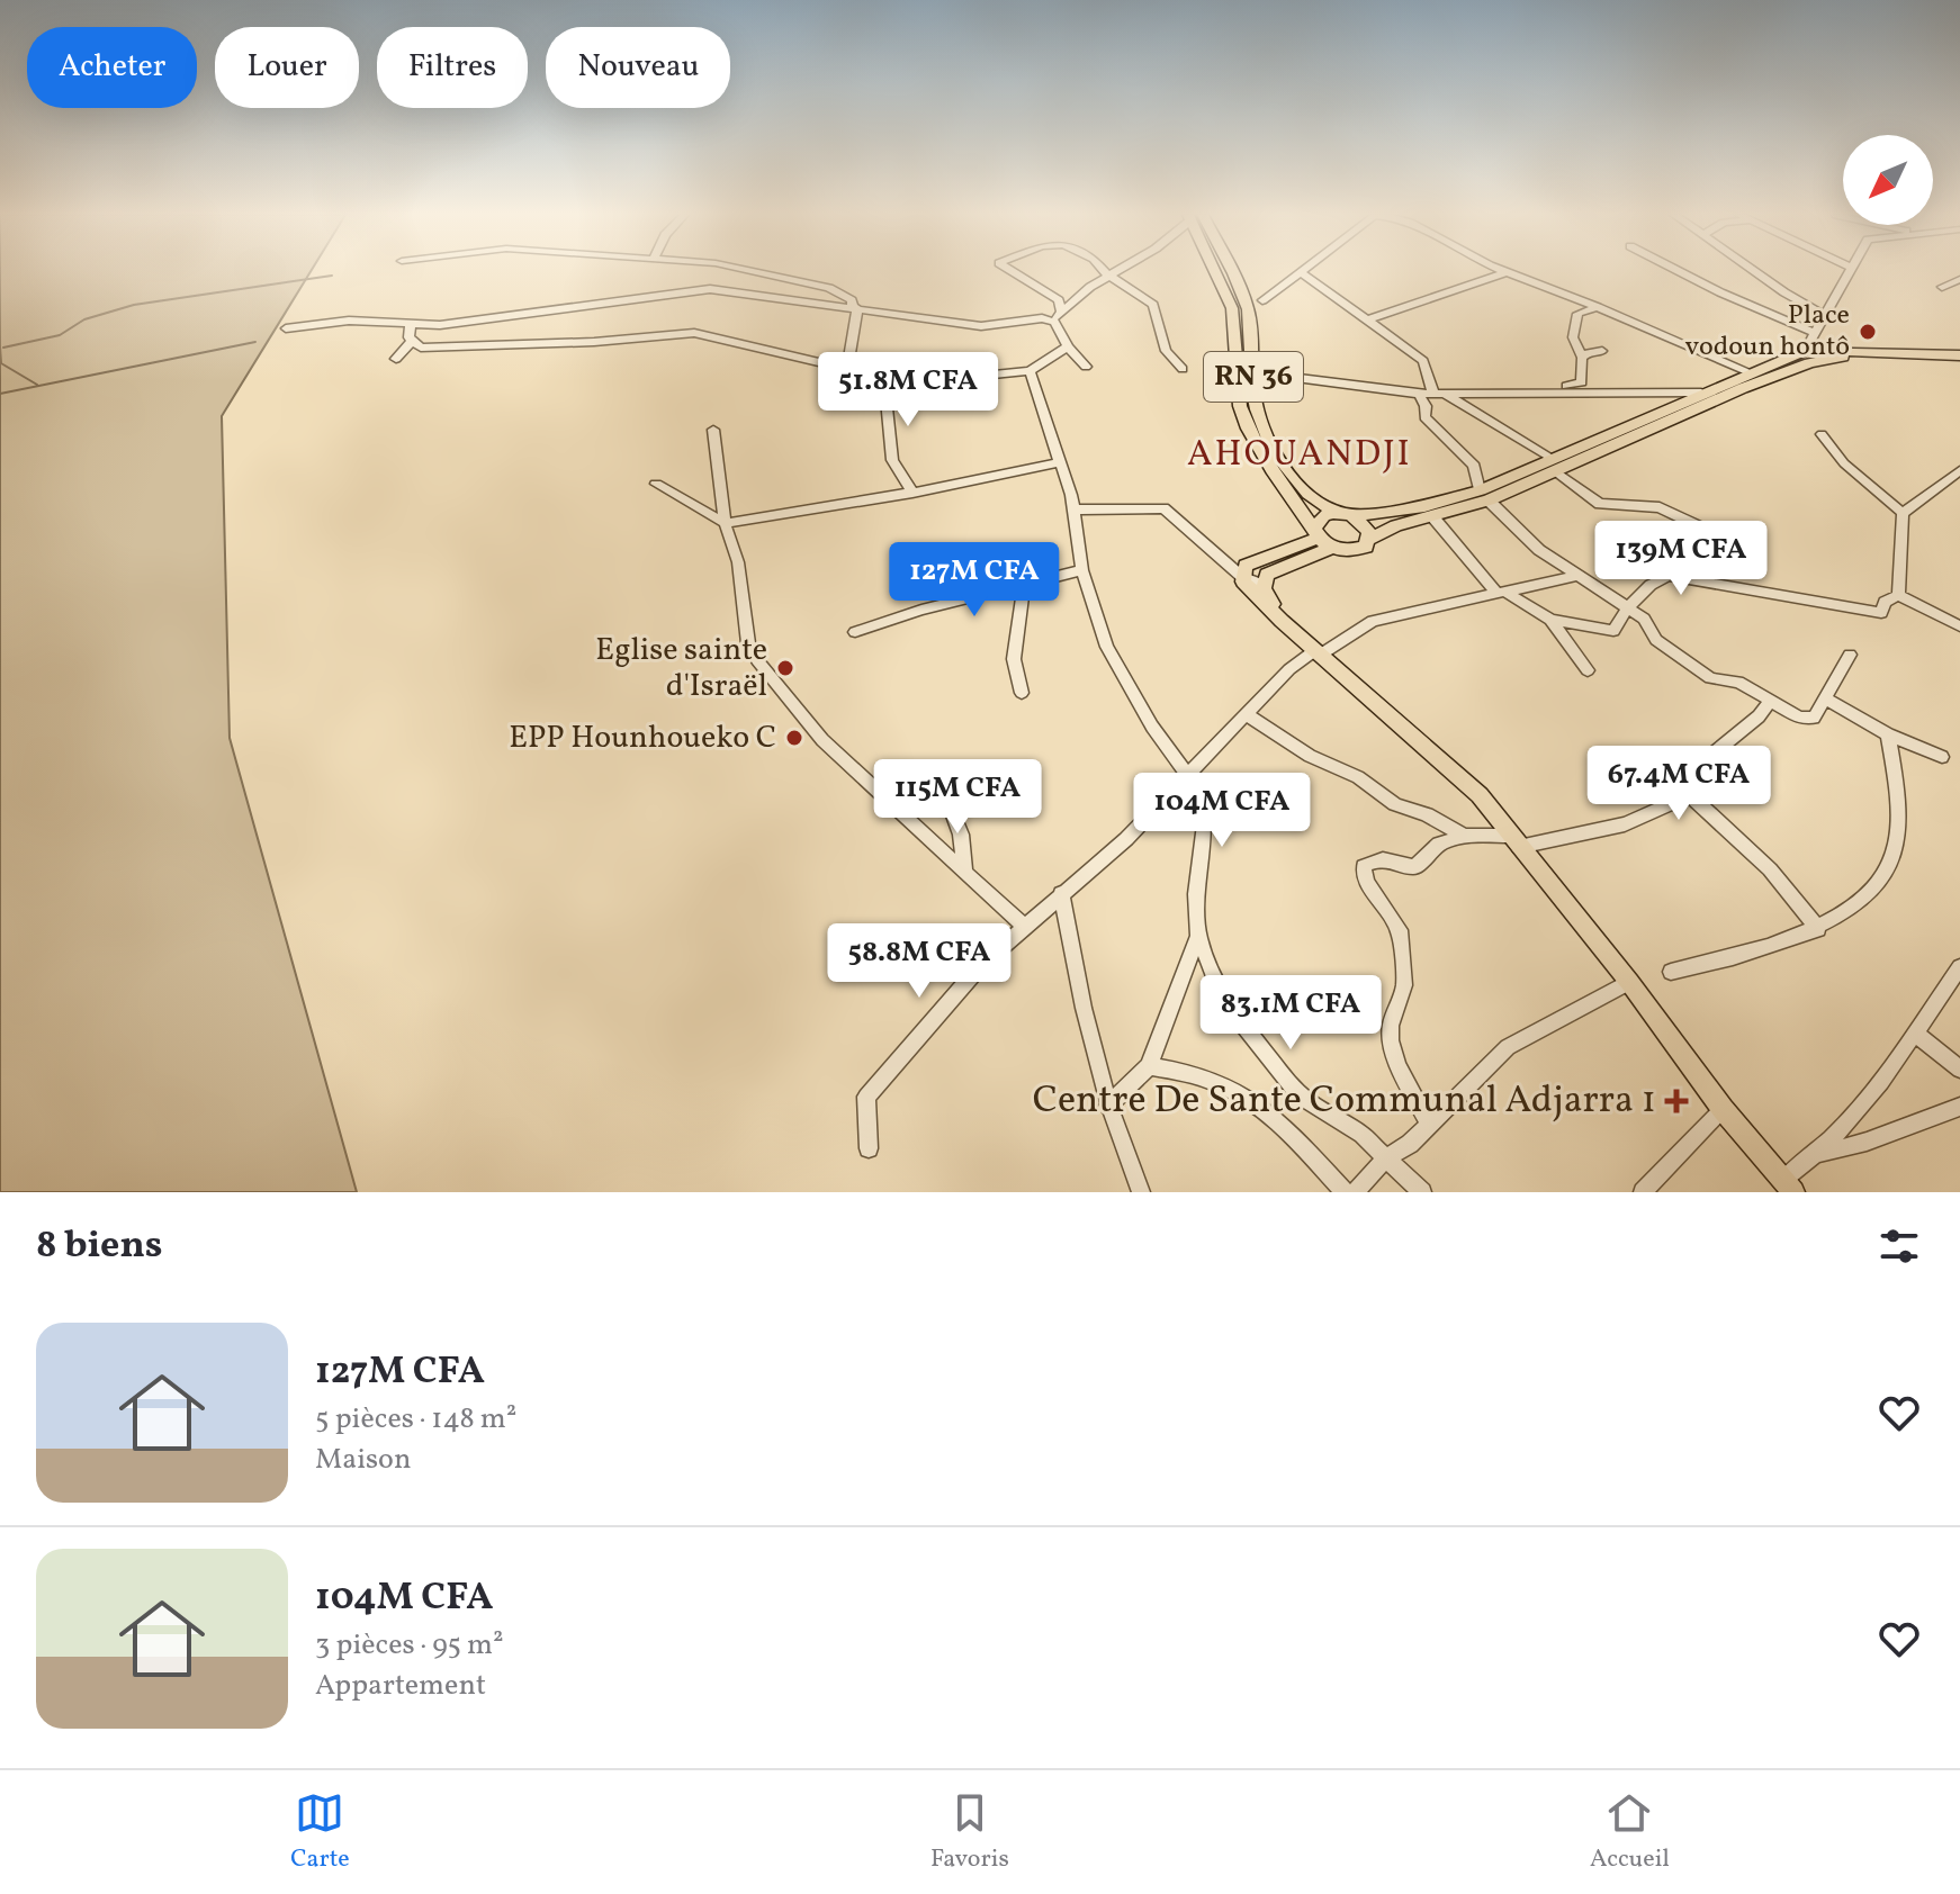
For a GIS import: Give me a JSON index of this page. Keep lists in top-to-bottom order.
{
  "streets": {
    "main road": ["RN 36"]
  },
  "districts": ["AHOUANDJI"],
  "places": {
    "other": ["Place vodoun hontô", "Eglise sainte d'Israël", "EPP Hounhoueko C"],
    "health": ["Centre De Sante Communal Adjarra 1"]
  },
  "north": "bottom left",
  "page": {
    "chip": [
      "Acheter",
      "Louer",
      "Filtres",
      "Nouveau"
    ],
    "price": [
      "51.8M CFA",
      "139M CFA",
      "127M CFA",
      "67.4M CFA",
      "115M CFA",
      "104M CFA",
      "58.8M CFA",
      "83.1M CFA"
    ],
    "heading": "8 biens",
    "list": [
      {
        "name": "127M CFA",
        "note": "5 pièces · 148 m² · Maison"
      },
      {
        "name": "104M CFA",
        "note": "3 pièces · 95 m² · Appartement"
      }
    ],
    "tabs": ["Carte", "Favoris", "Accueil"]
  }
}
